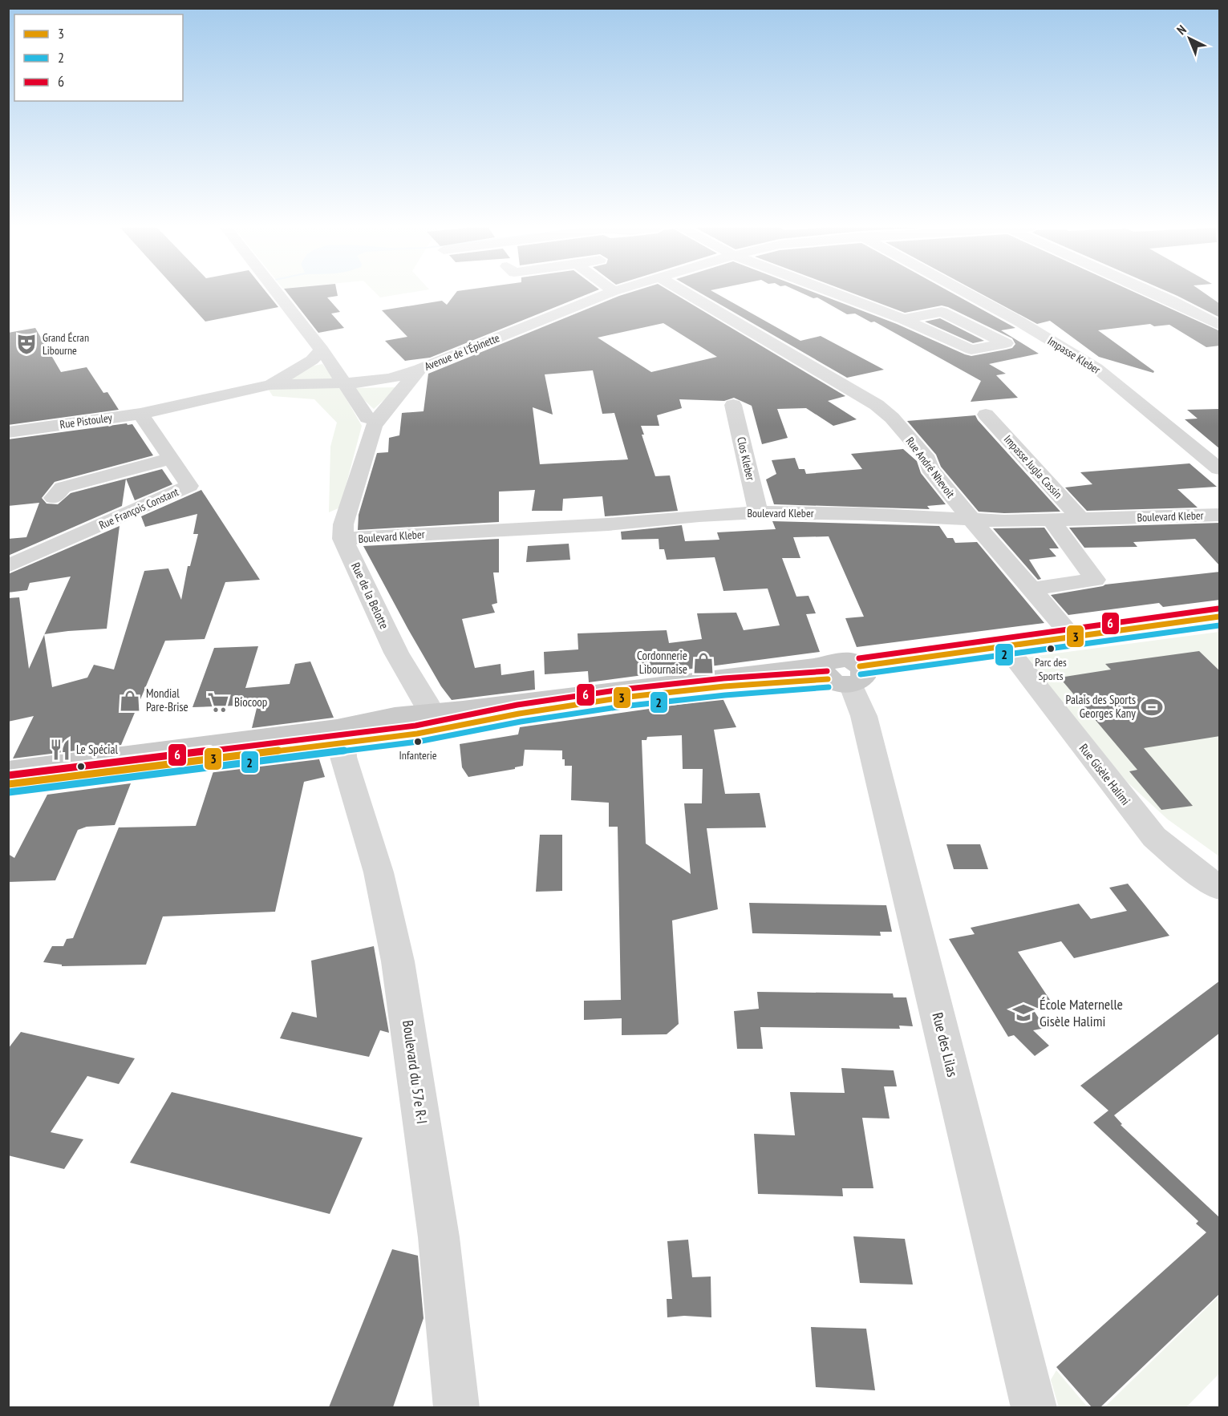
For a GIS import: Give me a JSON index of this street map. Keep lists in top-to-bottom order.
{
  "streets": {
    "street": [
      "Avenue de l'Épinette",
      "Impasse Kleber",
      "Rue Pistouley",
      "Clos Kleber",
      "Impasse Jugla Cassin",
      "Rue André Nhevoit",
      "Rue François Constant",
      "Boulevard Kleber",
      "Rue de la Belotte",
      "Rue Gisèle Halimi",
      "Rue des Lilas",
      "Boulevard du 57e R-I"
    ]
  },
  "crossings": [
    ["Avenue de l'Épinette", "Rue Pistouley"],
    ["Rue Pistouley", "Rue François Constant"],
    ["Clos Kleber", "Boulevard Kleber"],
    ["Impasse Jugla Cassin", "Boulevard Kleber"],
    ["Rue André Nhevoit", "Boulevard Kleber"],
    ["Boulevard Kleber", "Rue de la Belotte"]
  ],
  "places": {
    "theatre": ["Grand Écran Libourne"],
    "other": ["Parc des Sports", "Infanterie"],
    "shop": ["Cordonnerie Libournaise", "Mondial Pare-Brise"],
    "supermarket": ["Biocoop"],
    "sports": ["Palais des Sports Georges Kany"],
    "restaurant": ["Le Spécial"],
    "school or university": ["École Maternelle Gisèle Halimi"]
  },
  "lines": ["transit line 6", "transit line 3", "transit line 2"],
  "legend": ["3", "2", "6"],
  "north": "top left"
}
